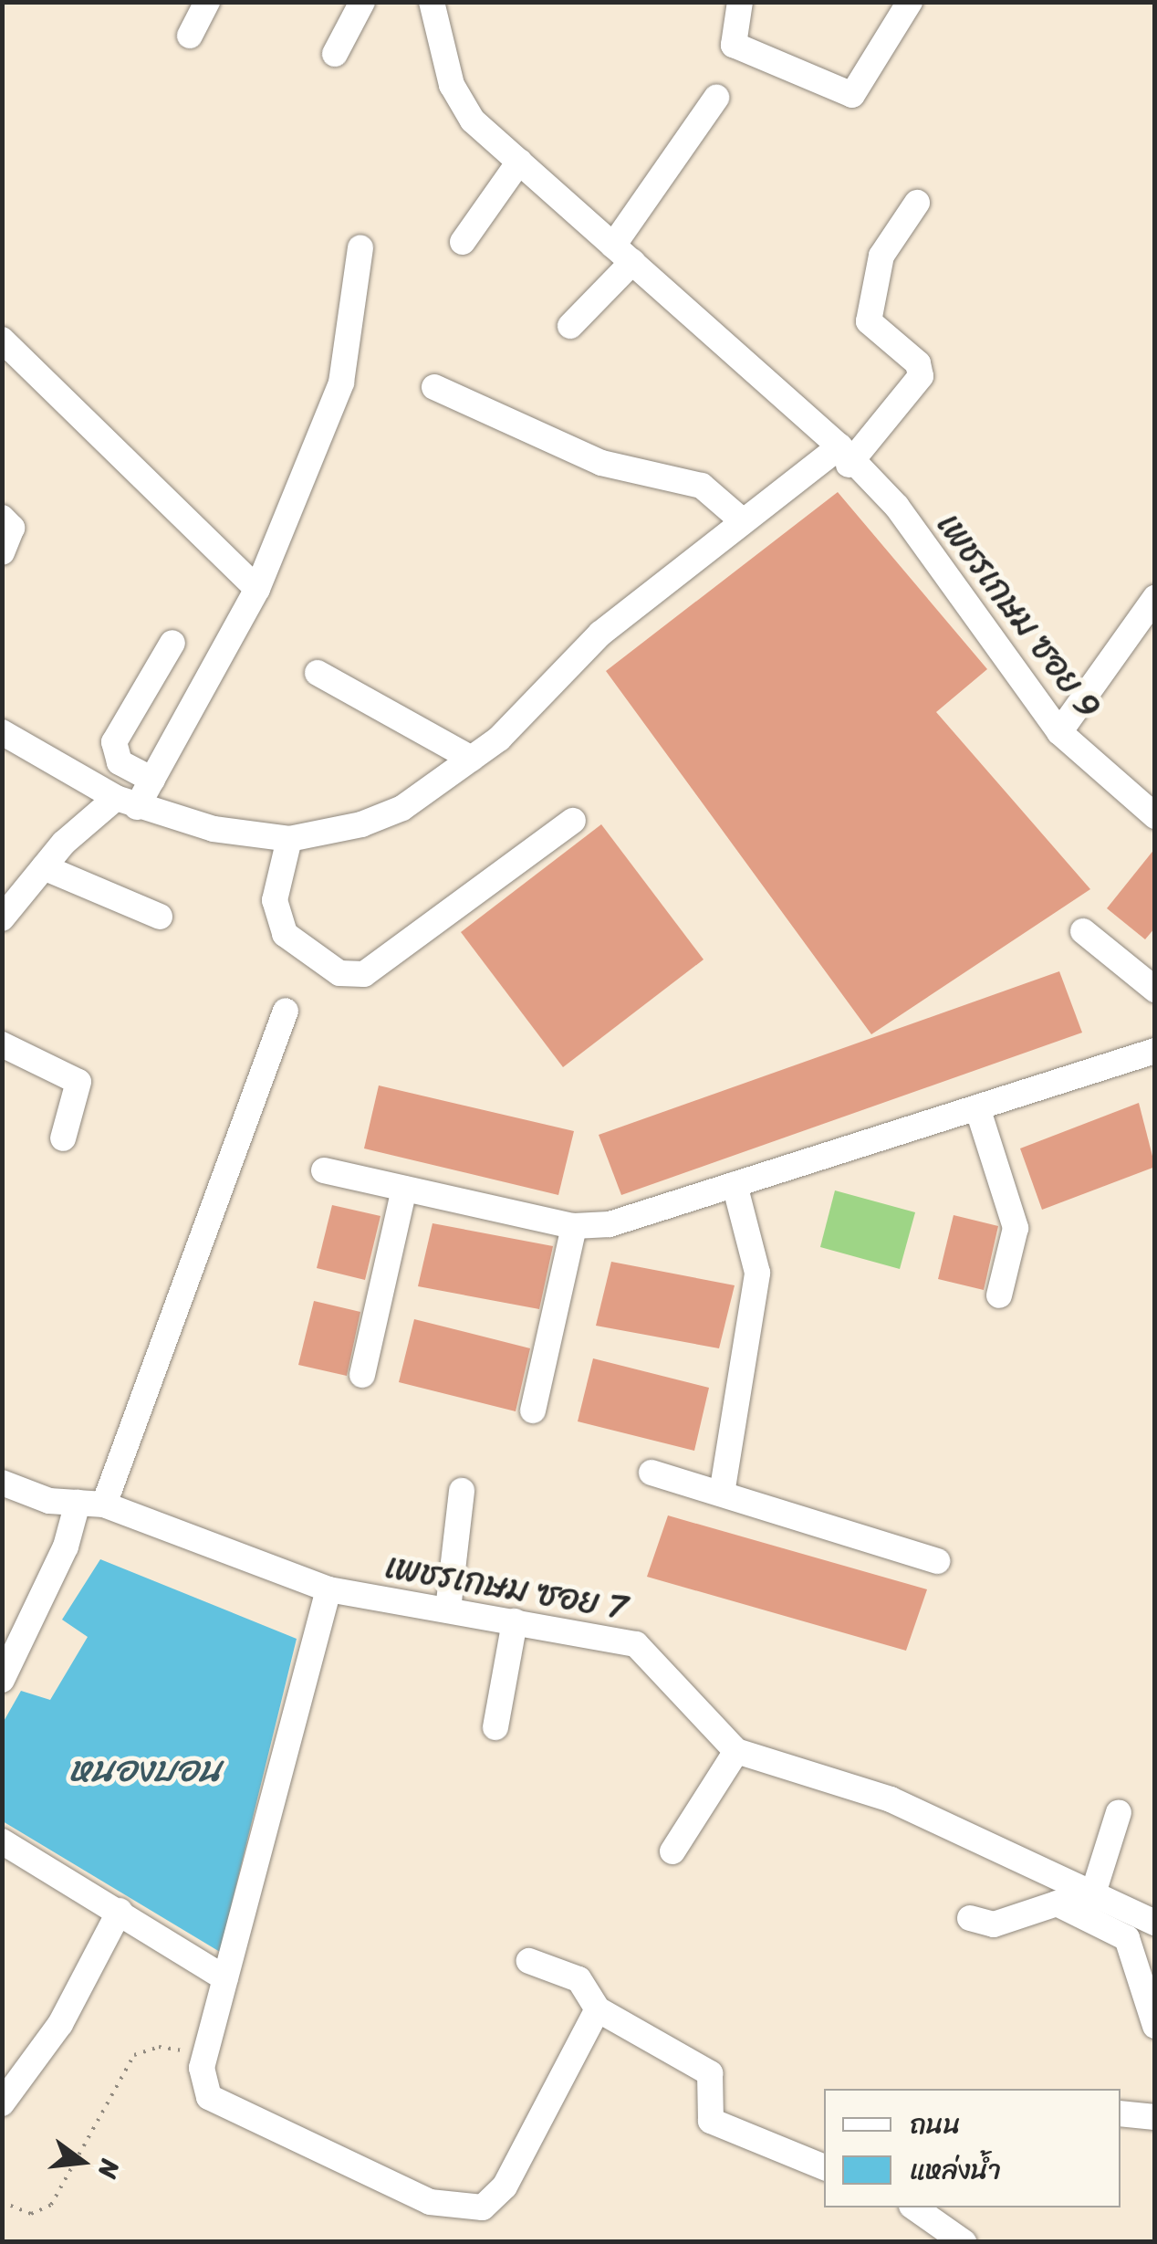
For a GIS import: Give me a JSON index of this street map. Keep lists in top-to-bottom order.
{
  "streets": {
    "street": ["เพชรเกษม ซอย 9", "เพชรเกษม ซอย 7"]
  },
  "water": ["หนองบอน"],
  "legend": ["ถนน", "แหล่งน้ำ"],
  "north": "right"
}
